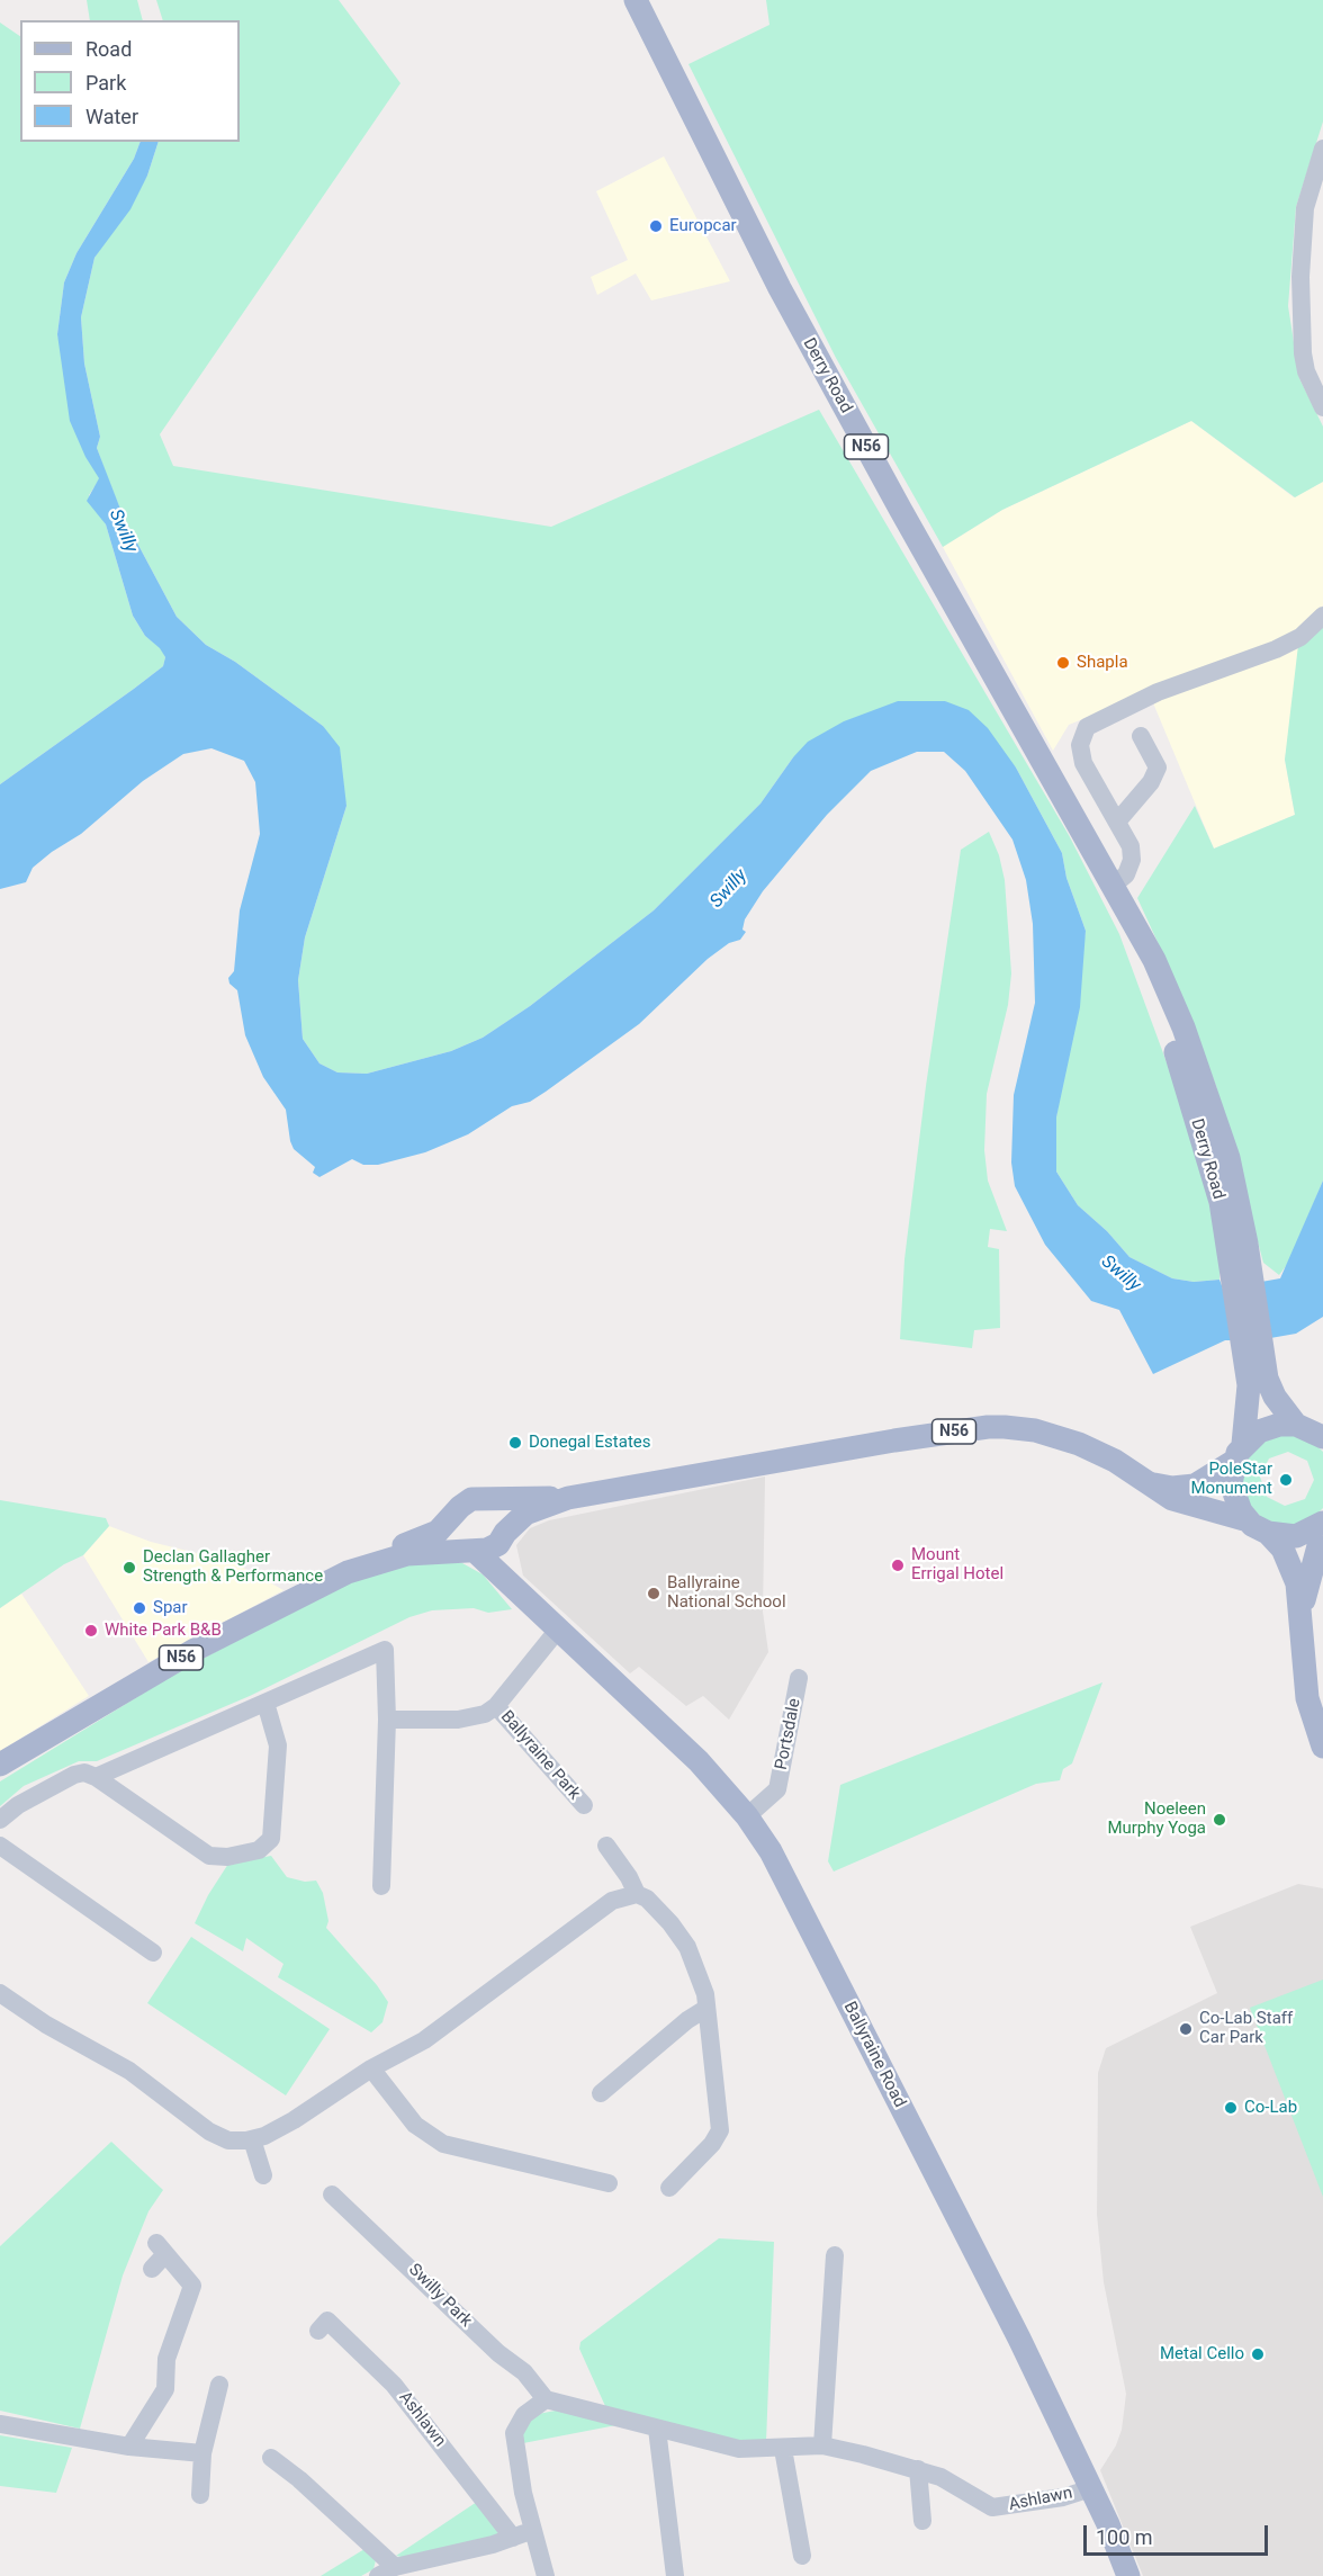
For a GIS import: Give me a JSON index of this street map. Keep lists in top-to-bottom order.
{
  "streets": {
    "main road": ["Derry Road", "N56", "Ballyraine Road"],
    "street": [
      "Portsdale",
      "Ballyraine Park",
      "Swilly Park",
      "Ashlawn"
    ]
  },
  "crossings": [
    ["Derry Road", "N56"],
    ["N56", "Ballyraine Road"],
    ["Portsdale", "Ballyraine Road"],
    ["Ballyraine Park", "Ballyraine Road"],
    ["Ballyraine Road", "Ashlawn"],
    ["Swilly Park", "Ashlawn"]
  ],
  "water": ["Swilly"],
  "places": [
    "Europcar",
    "Shapla",
    "Donegal Estates",
    "PoleStar Monument",
    "Mount Errigal Hotel",
    "Declan Gallagher Strength & Performance",
    "Ballyraine National School",
    "Spar",
    "White Park B&B",
    "Noeleen Murphy Yoga",
    "Co-Lab Staff Car Park",
    "Co-Lab",
    "Metal Cello"
  ],
  "legend": ["Road", "Park", "Water"],
  "scale_bar": "100 m"
}
